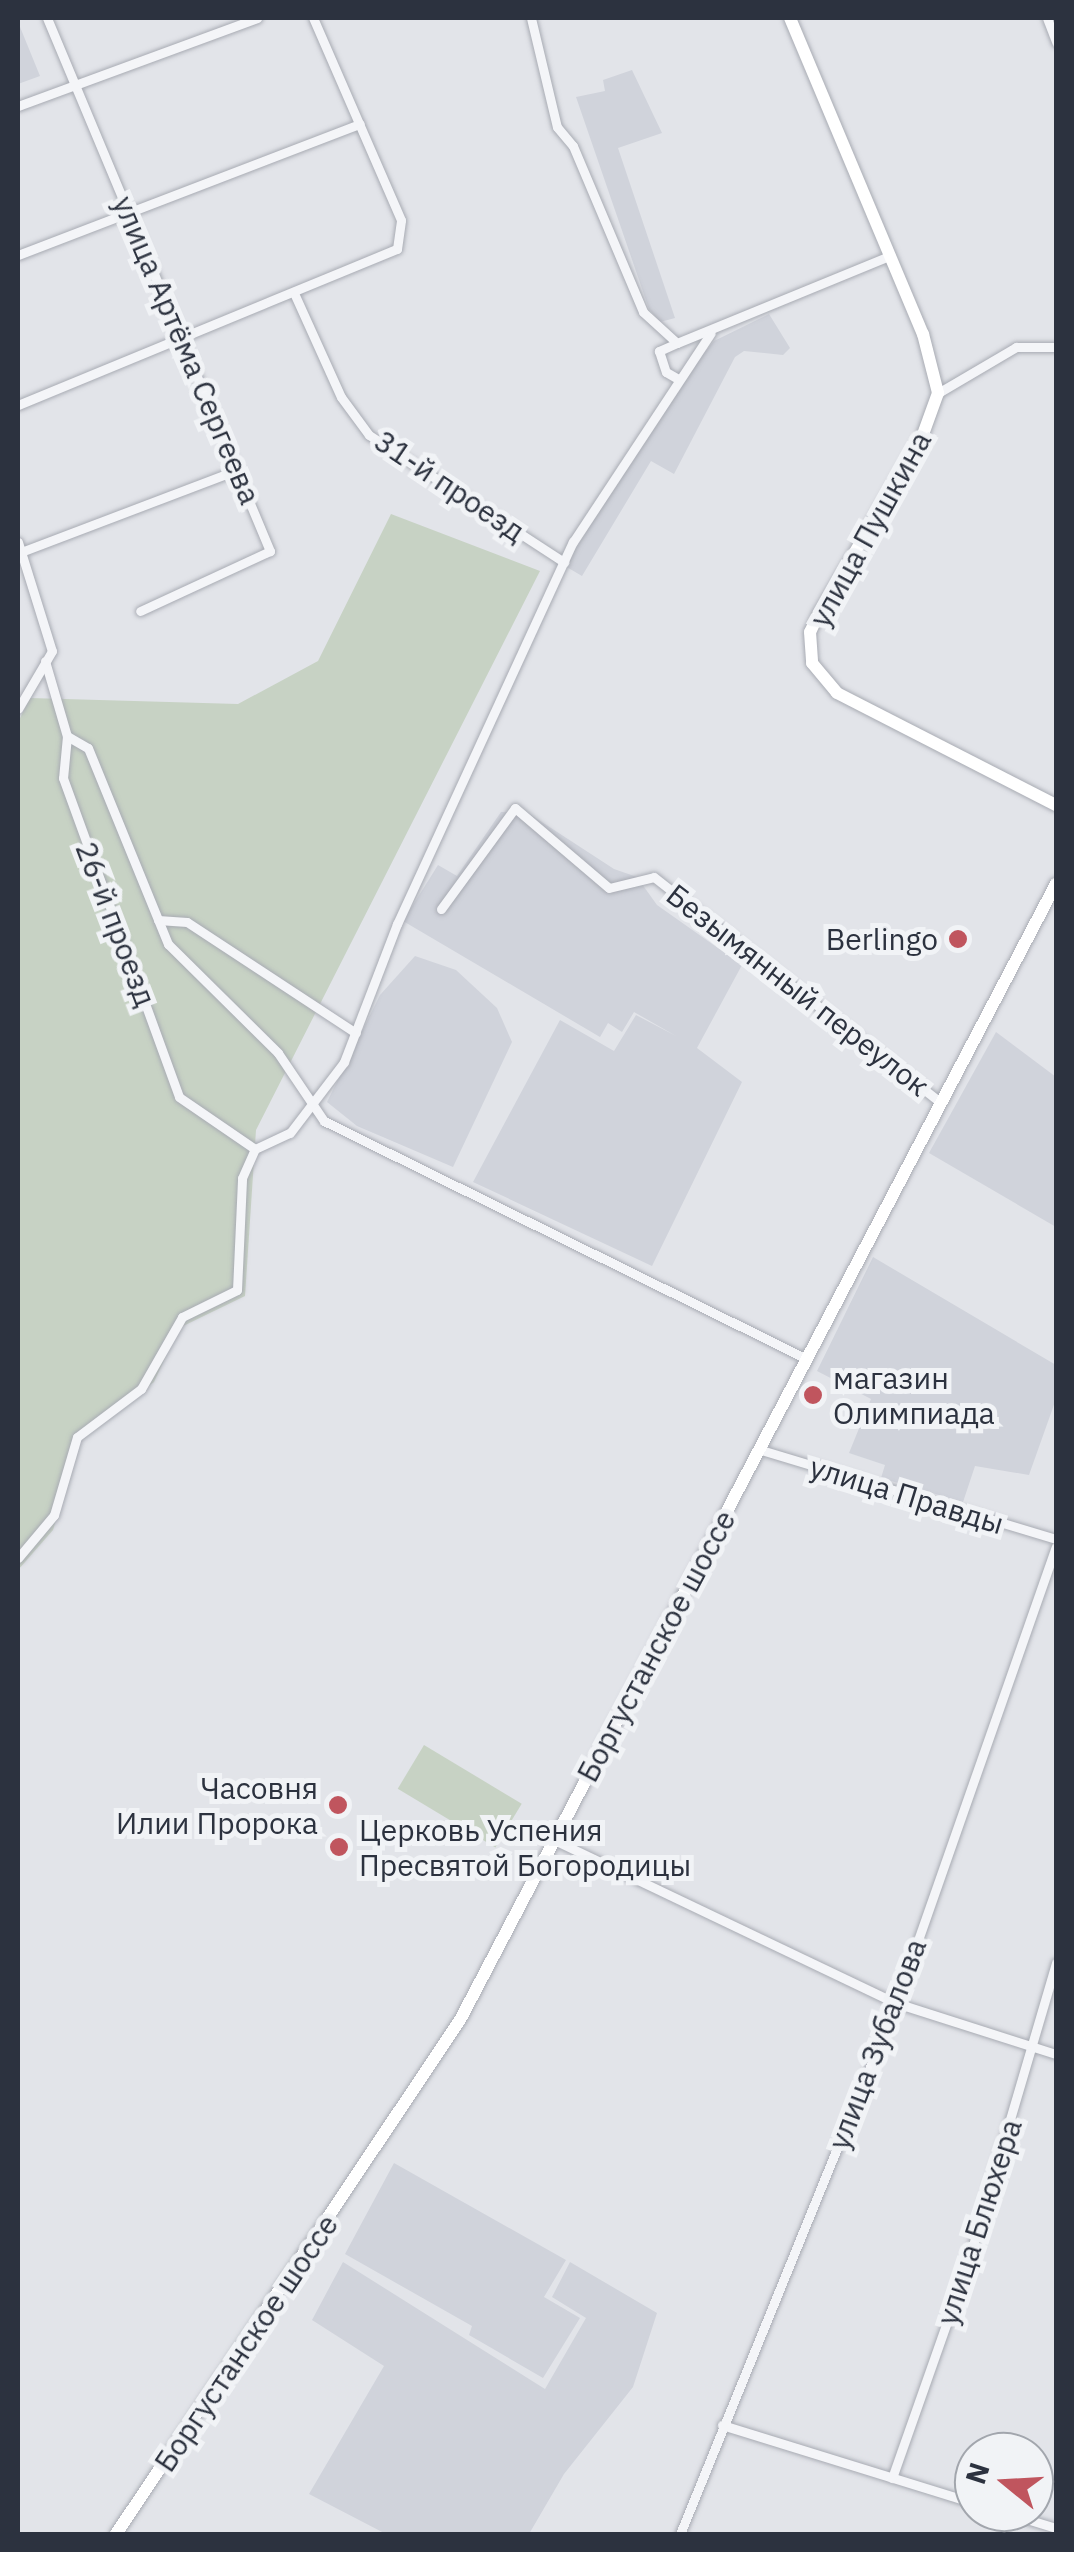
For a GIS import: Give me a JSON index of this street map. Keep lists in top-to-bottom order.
{
  "streets": {
    "street": [
      "улица Артёма Сергеева",
      "31-й проезд",
      "улица Пушкина",
      "26-й проезд",
      "Безымянный переулок",
      "улица Правды",
      "Боргустанское шоссе",
      "улица Зубалова",
      "улица Блюхера"
    ]
  },
  "crossings": [
    ["Безымянный переулок", "Боргустанское шоссе"],
    ["улица Правды", "Боргустанское шоссе"]
  ],
  "places": [
    "Berlingo",
    "магазин Олимпиада",
    "Часовня Илии Пророка",
    "Церковь Успения Пресвятой Богородицы"
  ],
  "north": "left"
}
